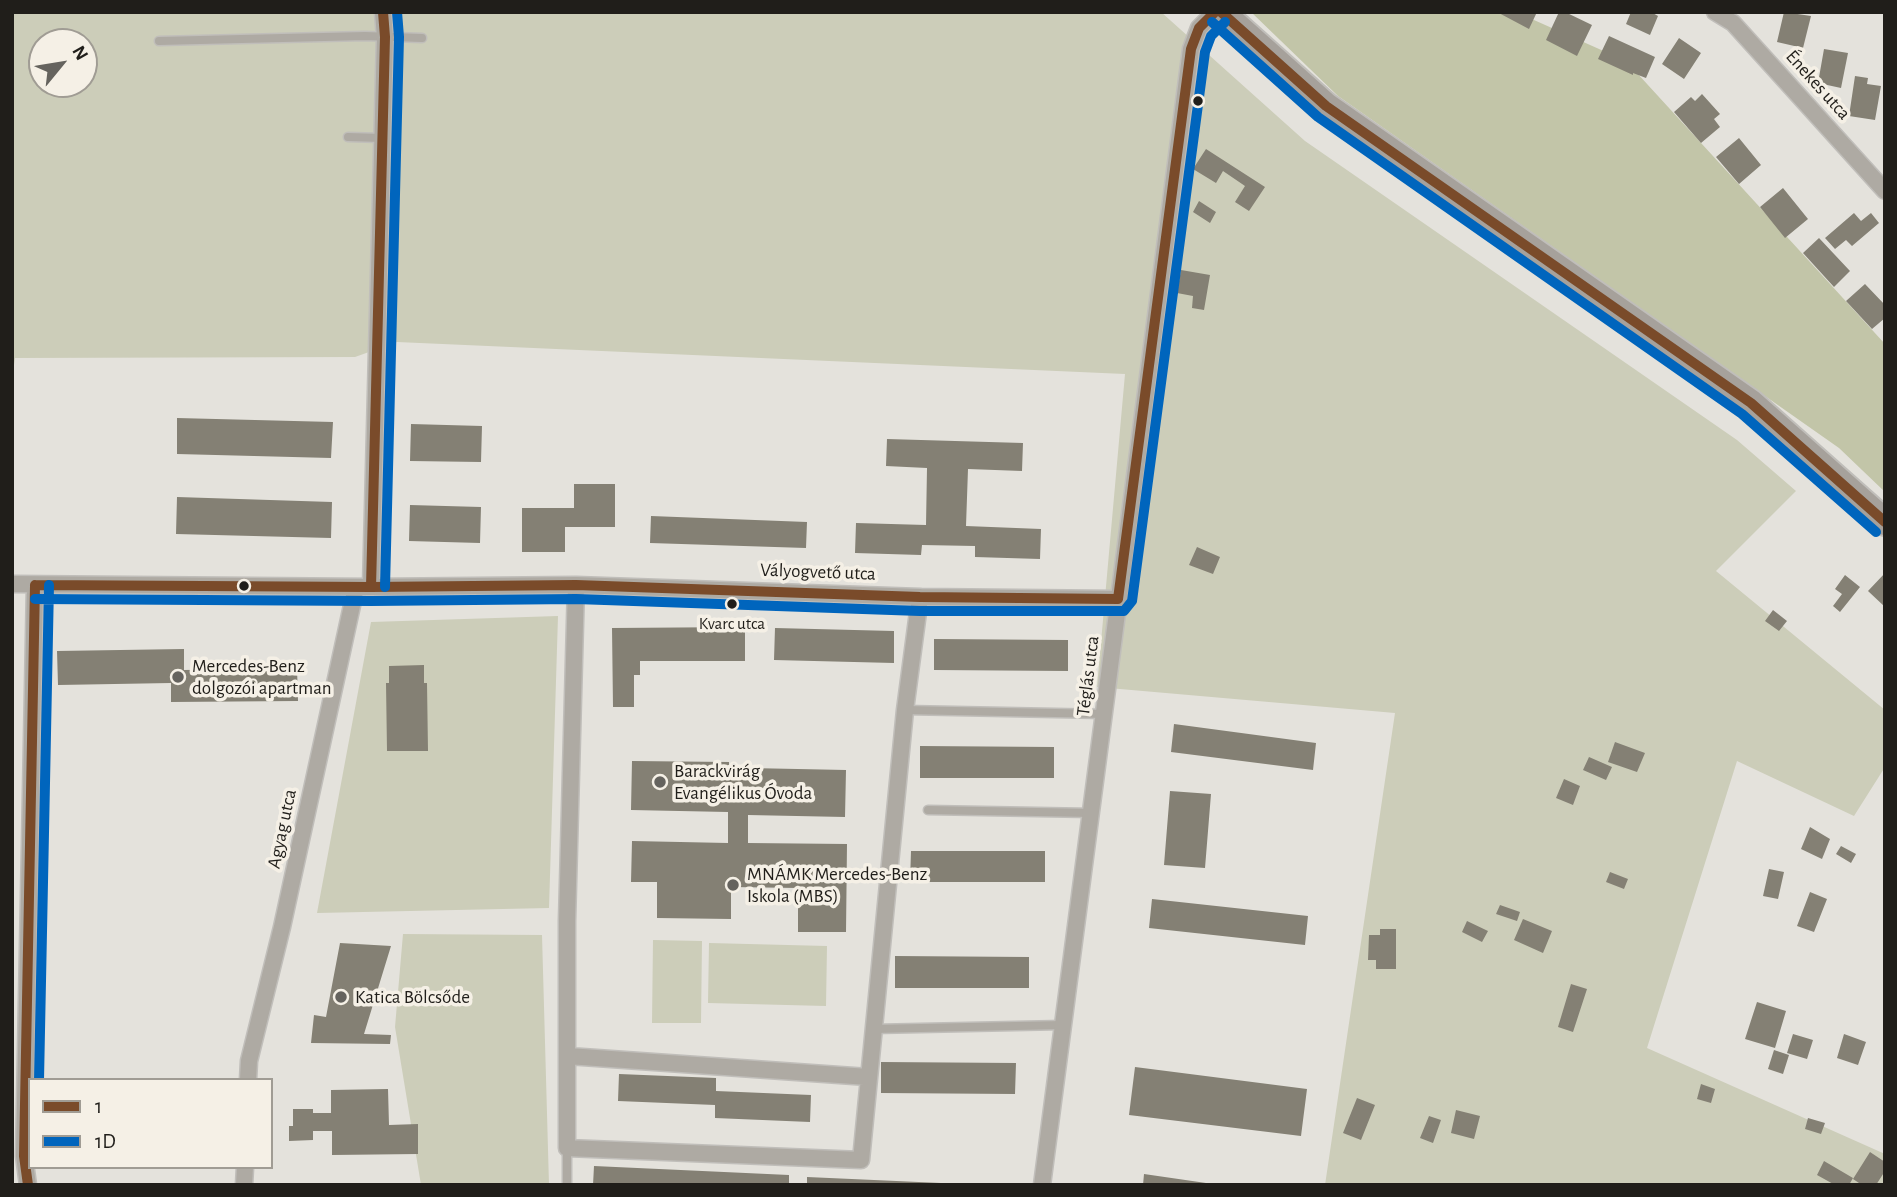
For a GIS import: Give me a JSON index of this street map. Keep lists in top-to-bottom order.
{
  "streets": {
    "street": [
      "Énekes utca",
      "Vályogvető utca",
      "Téglás utca",
      "Agyag utca"
    ]
  },
  "crossings": [
    ["Vályogvető utca", "Téglás utca"],
    ["Vályogvető utca", "Agyag utca"]
  ],
  "places": [
    "Kvarc utca",
    "Mercedes-Benz dolgozói apartman",
    "Barackvirág Evangélikus Óvoda",
    "MNÁMK Mercedes-Benz Iskola (MBS)",
    "Katica Bölcsőde"
  ],
  "lines": ["transit line 1", "transit line 1D"],
  "legend": ["1", "1D"],
  "north": "top right"
}
